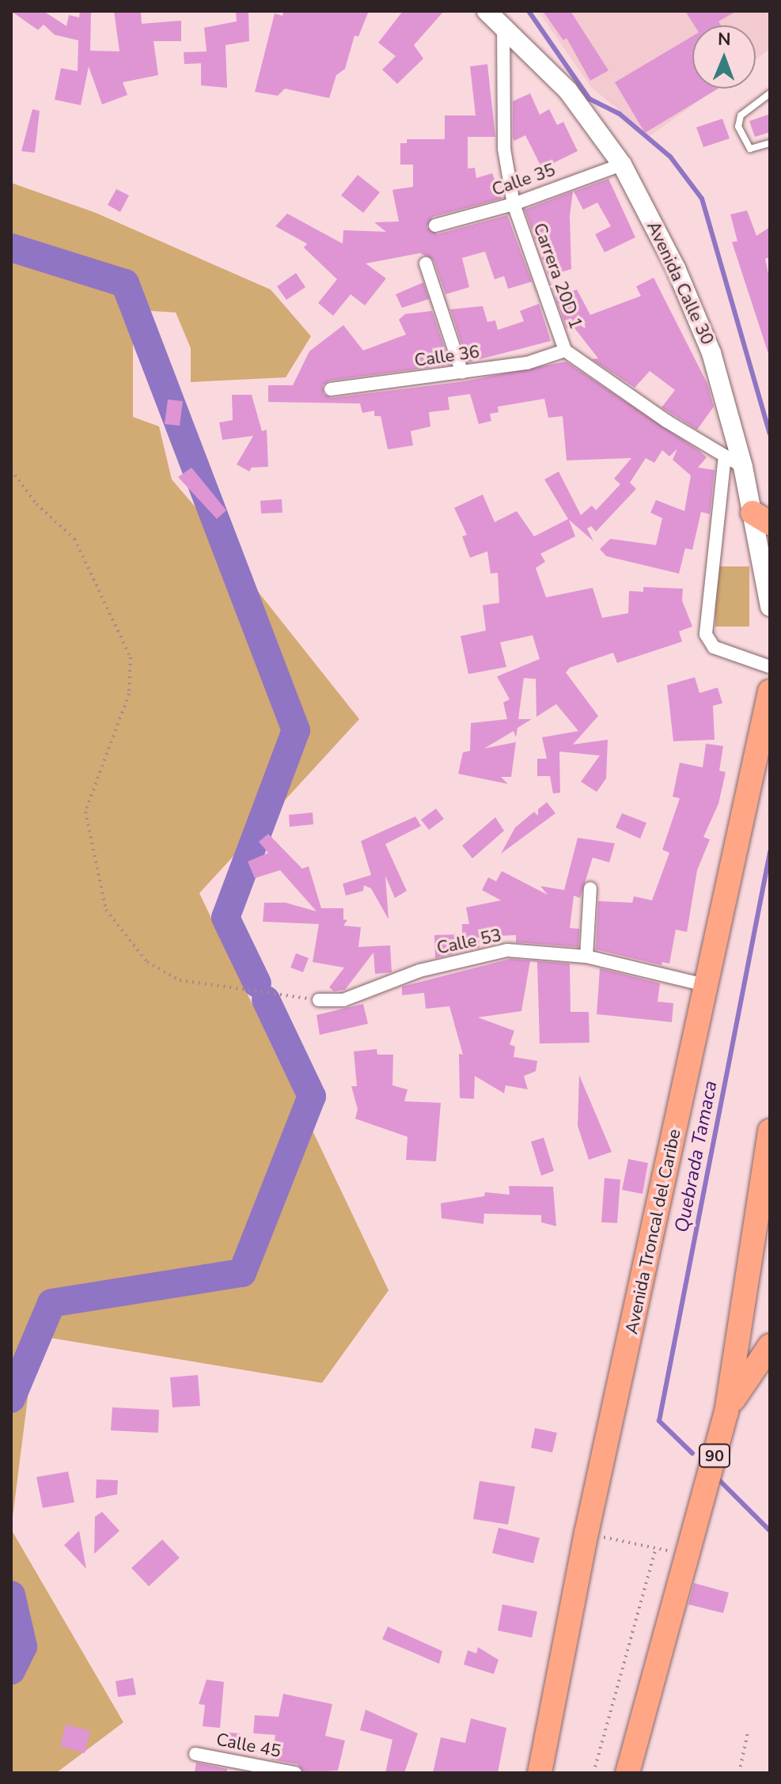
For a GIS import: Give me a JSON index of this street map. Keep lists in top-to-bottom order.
{
  "streets": {
    "highway": ["Avenida Troncal del Caribe", "90"],
    "main road": ["Avenida Calle 30"],
    "street": [
      "Calle 35",
      "Carrera 20D 1",
      "Calle 36",
      "Calle 53",
      "Calle 45"
    ]
  },
  "crossings": [
    ["Calle 35", "Carrera 20D 1"],
    ["Calle 35", "Avenida Calle 30"],
    ["Carrera 20D 1", "Avenida Calle 30"],
    ["Carrera 20D 1", "Calle 36"],
    ["Calle 53", "Avenida Troncal del Caribe"]
  ],
  "water": ["Quebrada Tamaca"],
  "north": "top"
}
